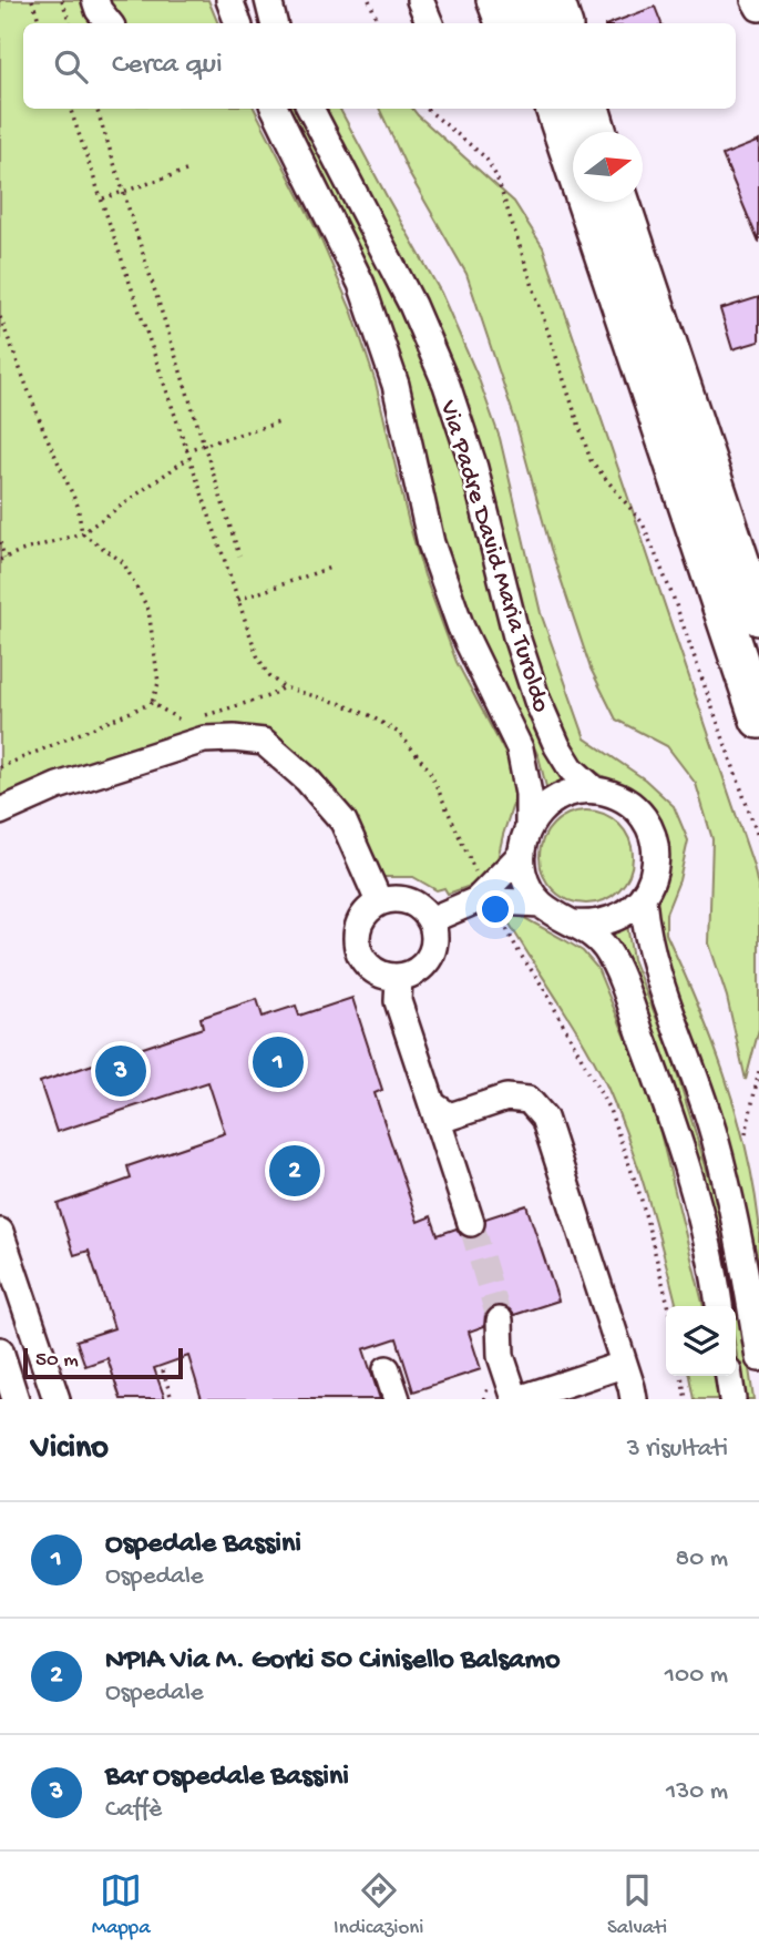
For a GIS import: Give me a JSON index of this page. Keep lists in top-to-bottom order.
{
  "streets": {
    "street": ["Via Padre David Maria Turoldo"]
  },
  "scale_bar": "50 m",
  "north": "right",
  "page": {
    "search": "Cerca qui",
    "pins": ["1", "3", "2"],
    "scale": "50 m",
    "heading": ["Vicino", "3 risultati"],
    "list": [
      {
        "mark": "1",
        "name": "Ospedale Bassini",
        "note": "Ospedale",
        "value": "80 m"
      },
      {
        "mark": "2",
        "name": "NPIA Via M. Gorki 50 Cinisello Balsamo",
        "note": "Ospedale",
        "value": "100 m"
      },
      {
        "mark": "3",
        "name": "Bar Ospedale Bassini",
        "note": "Caffè",
        "value": "130 m"
      }
    ],
    "nav": ["Mappa", "Indicazioni", "Salvati"]
  }
}
